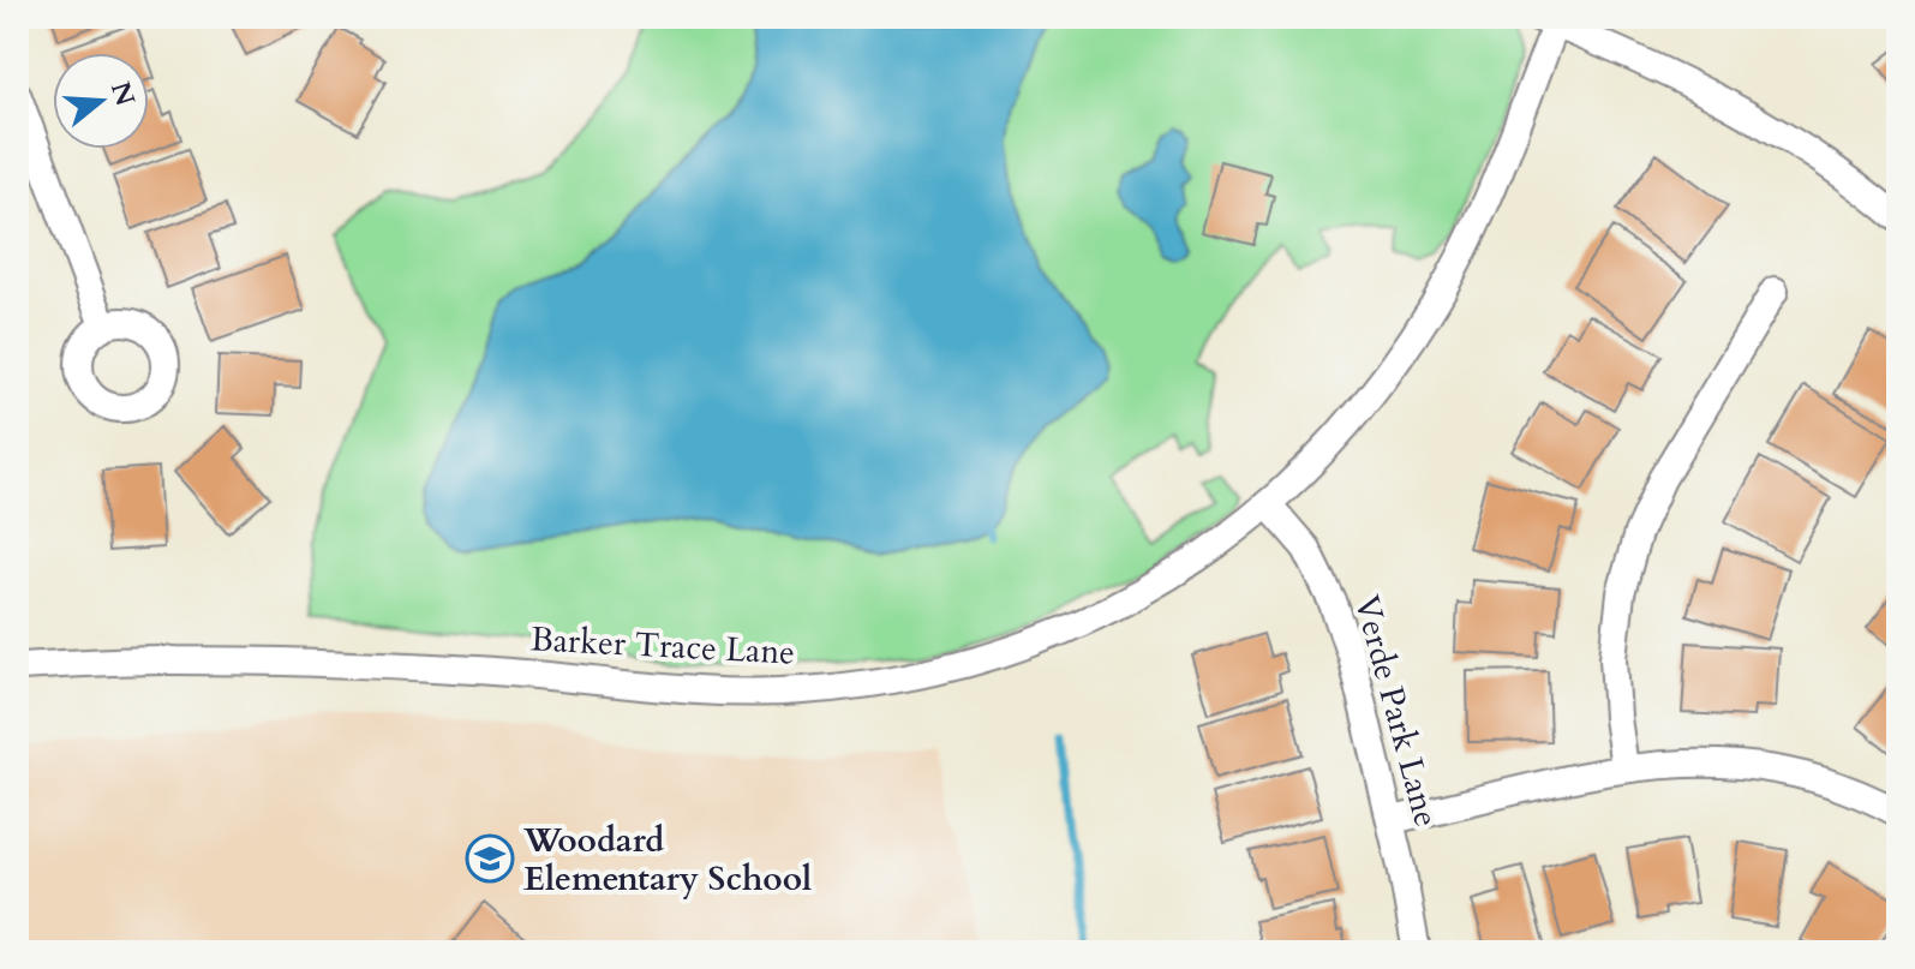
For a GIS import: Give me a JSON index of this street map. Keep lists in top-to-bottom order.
{
  "streets": {
    "street": ["Barker Trace Lane", "Verde Park Lane"]
  },
  "crossings": [
    ["Barker Trace Lane", "Verde Park Lane"]
  ],
  "places": {
    "school or university": ["Woodard Elementary School"]
  },
  "north": "right"
}
